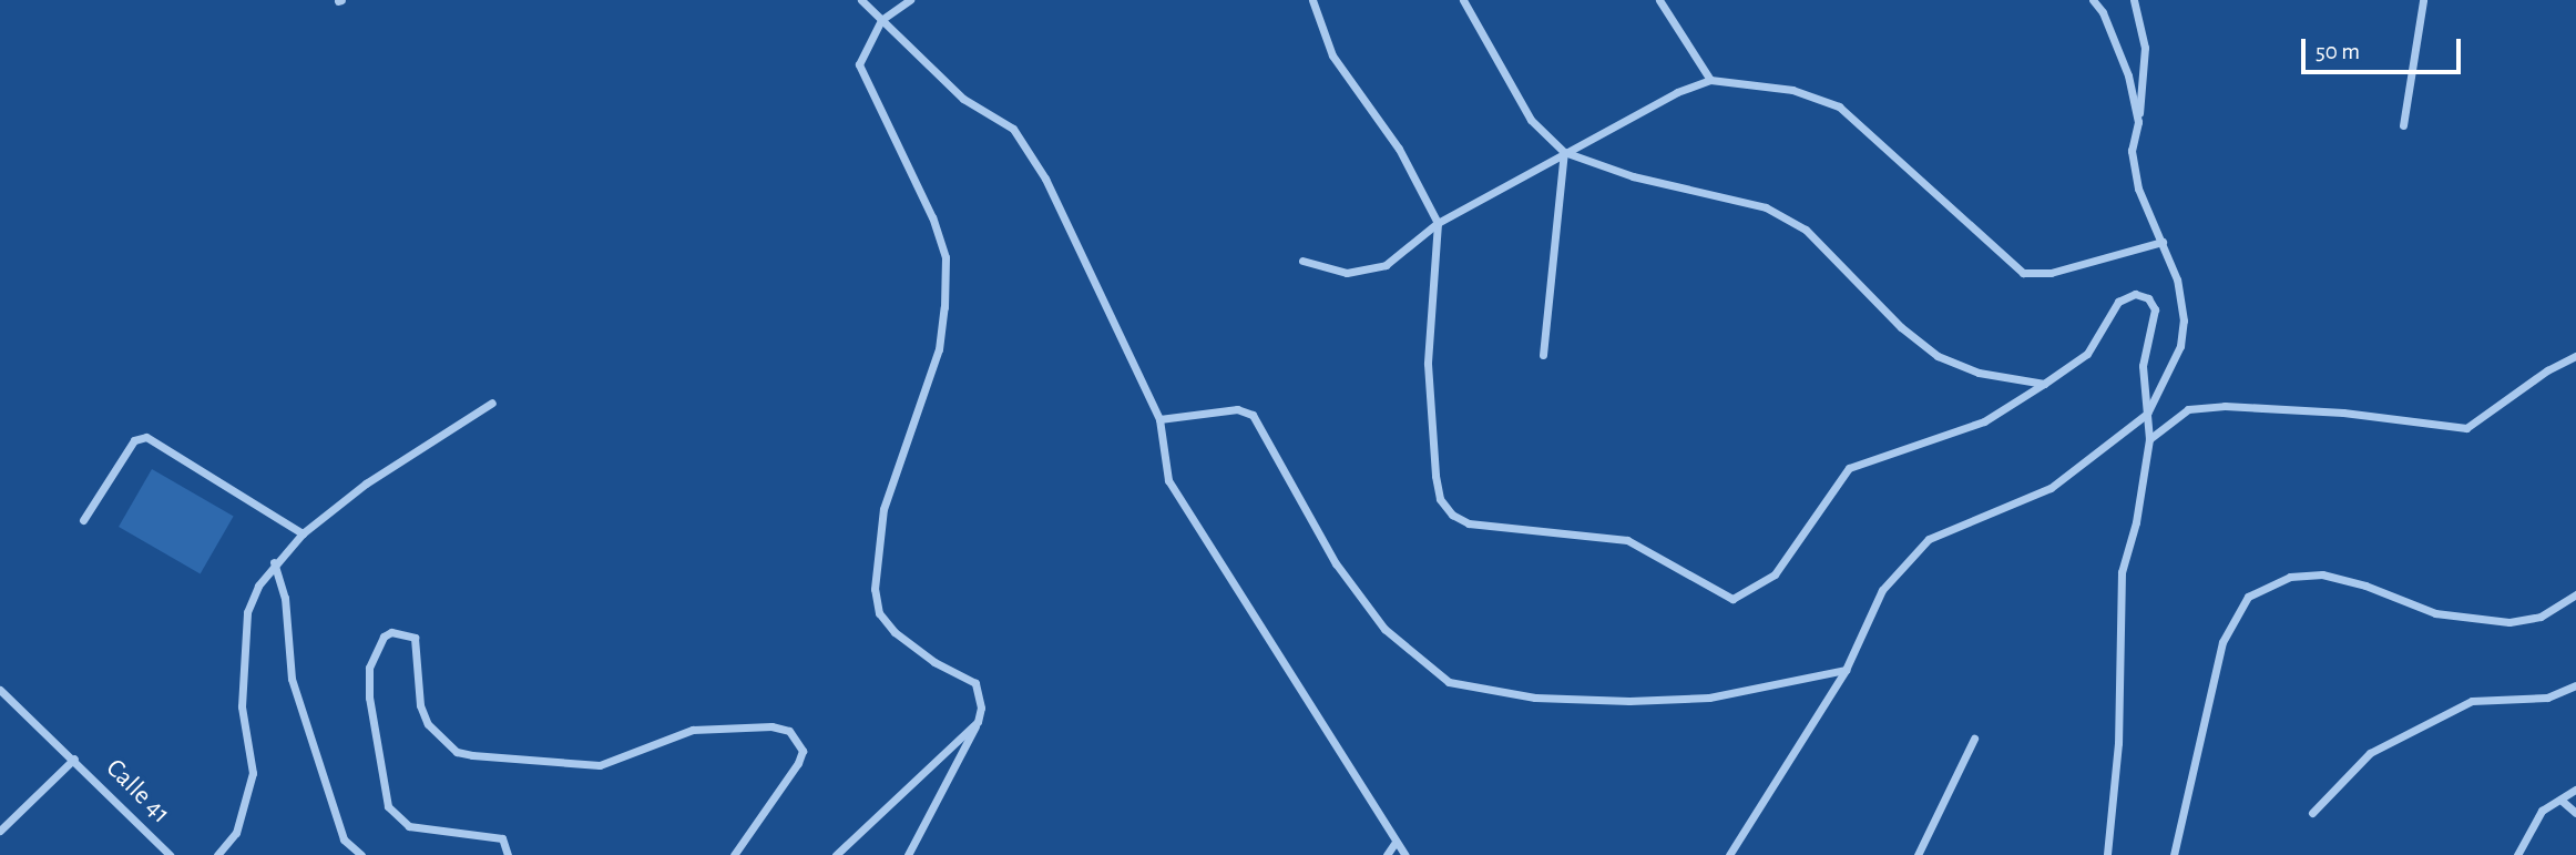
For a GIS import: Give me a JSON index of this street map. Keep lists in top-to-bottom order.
{
  "streets": {
    "street": ["Calle 41"]
  },
  "scale_bar": "50 m"
}
